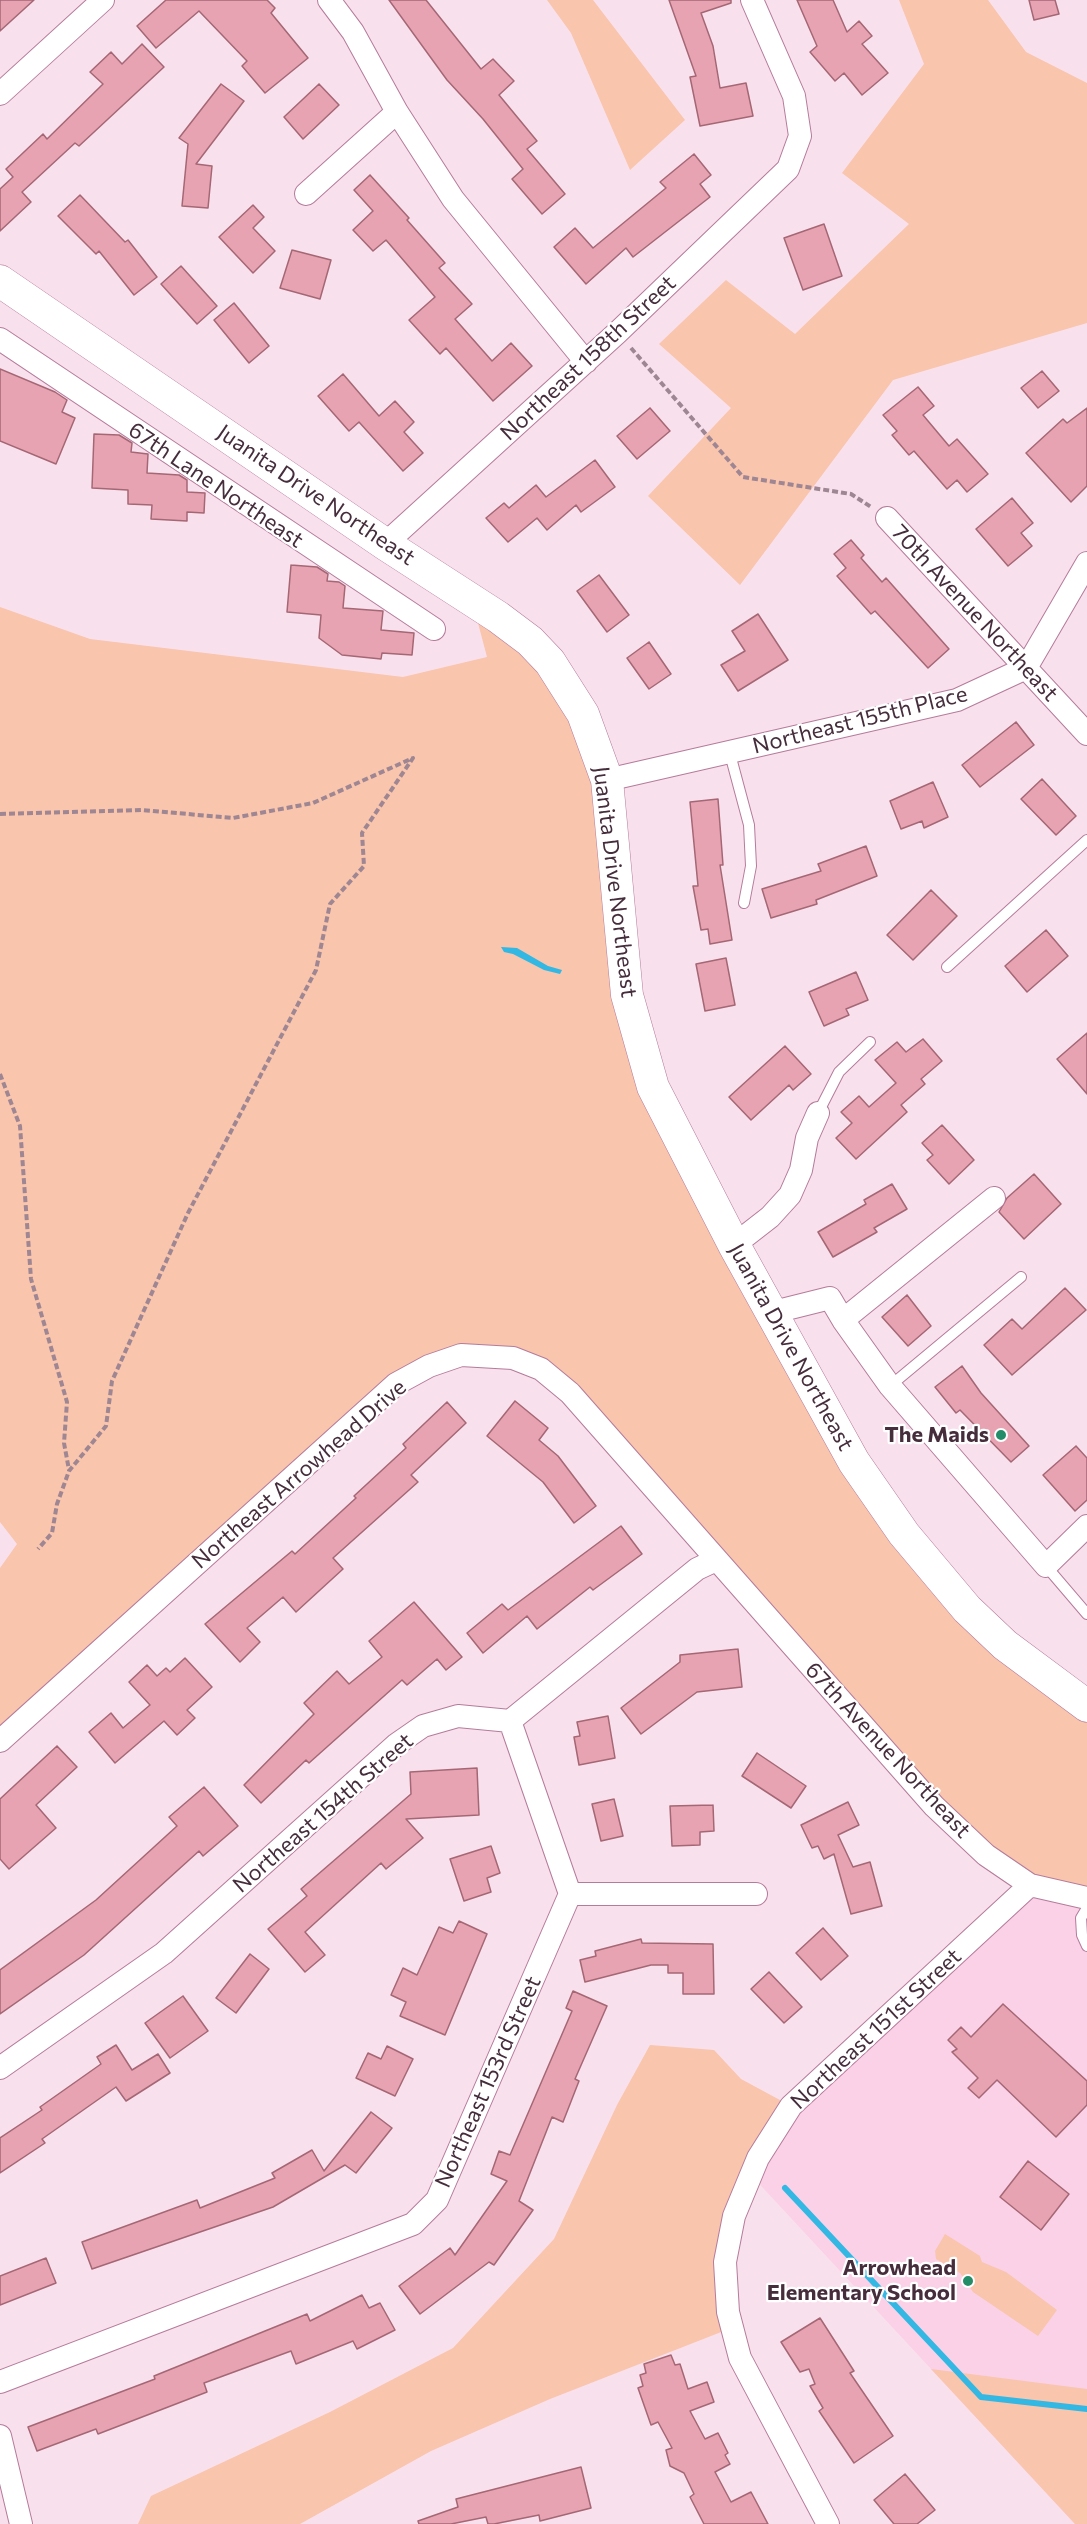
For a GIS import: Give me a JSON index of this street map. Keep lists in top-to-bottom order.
{
  "streets": {
    "main road": ["Juanita Drive Northeast"],
    "street": [
      "Northeast 158th Street",
      "67th Lane Northeast",
      "70th Avenue Northeast",
      "Northeast 155th Place",
      "Northeast Arrowhead Drive",
      "67th Avenue Northeast",
      "Northeast 154th Street",
      "Northeast 151st Street",
      "Northeast 153rd Street"
    ]
  },
  "crossings": [
    ["Northeast 158th Street", "Juanita Drive Northeast"],
    ["Juanita Drive Northeast", "Northeast 155th Place"],
    ["70th Avenue Northeast", "Northeast 155th Place"],
    ["Northeast Arrowhead Drive", "67th Avenue Northeast"],
    ["67th Avenue Northeast", "Northeast 151st Street"]
  ],
  "places": ["The Maids", "Arrowhead Elementary School"]
}
